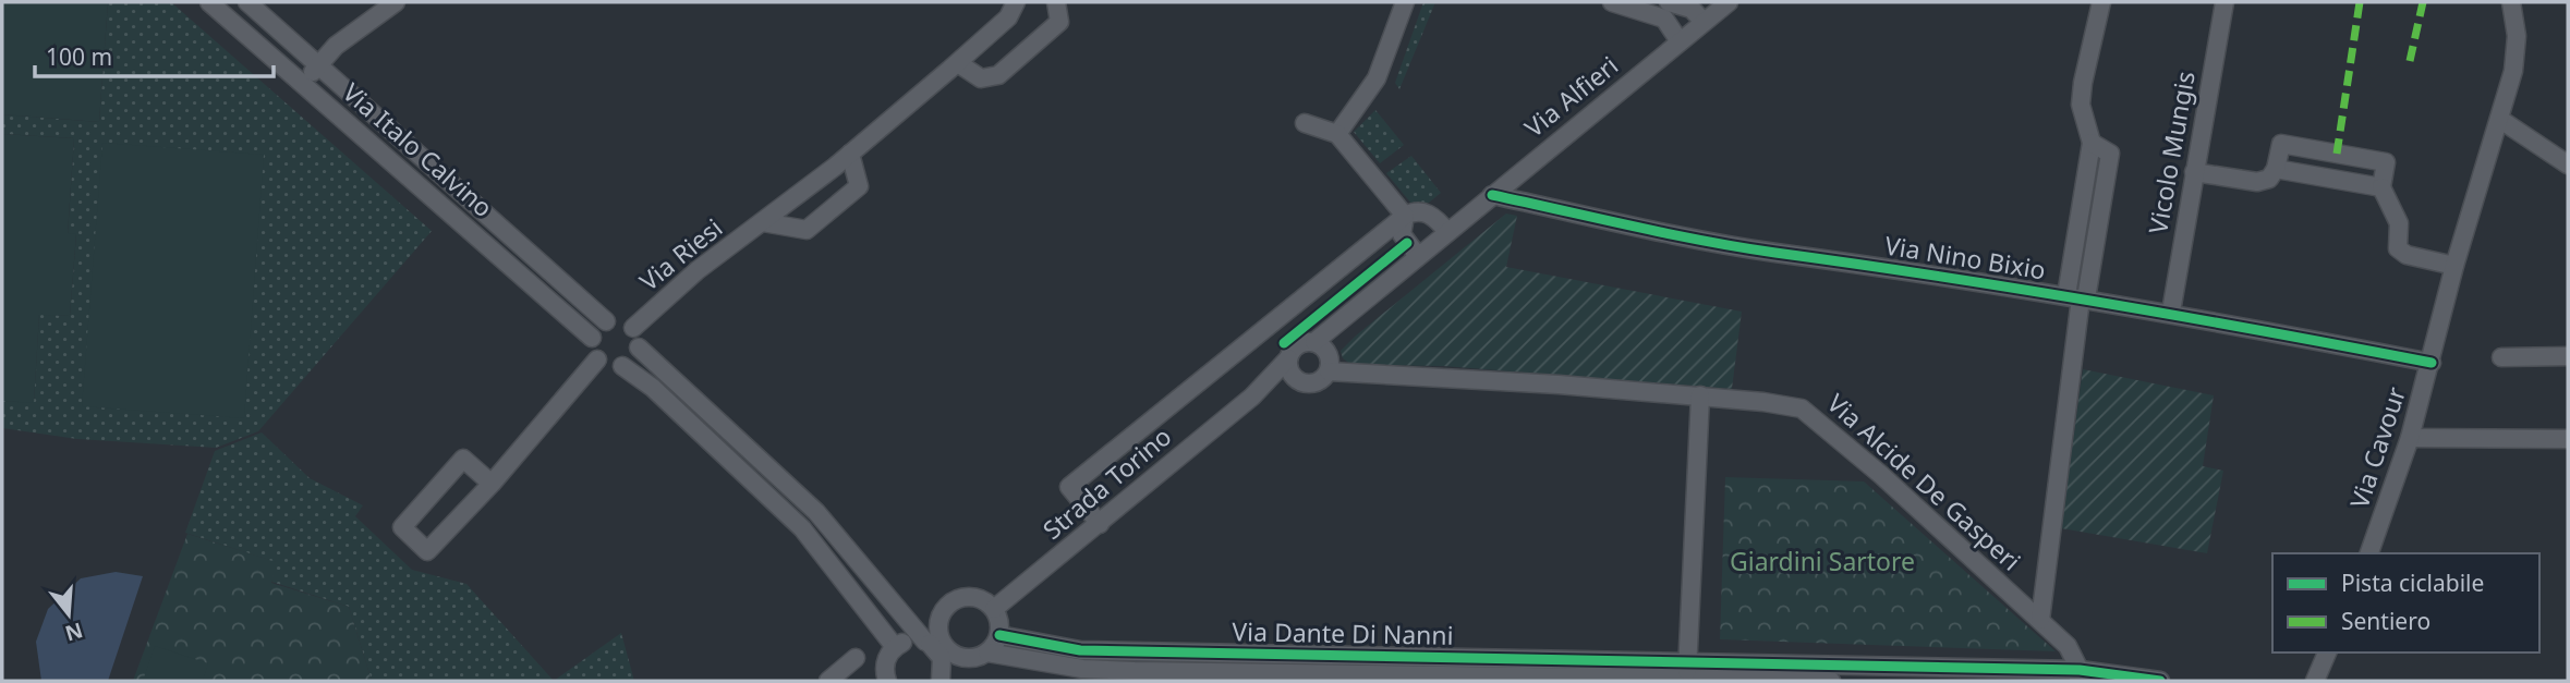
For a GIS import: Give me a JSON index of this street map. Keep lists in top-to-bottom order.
{
  "streets": {
    "street": [
      "Via Alfieri",
      "Via Italo Calvino",
      "Vicolo Mungis",
      "Via Riesi",
      "Via Nino Bixio",
      "Via Cavour",
      "Via Alcide De Gasperi",
      "Strada Torino",
      "Via Dante Di Nanni"
    ]
  },
  "crossings": [
    ["Via Alfieri", "Via Nino Bixio"],
    ["Via Alfieri", "Via Alcide De Gasperi"],
    ["Via Alfieri", "Strada Torino"],
    ["Via Italo Calvino", "Via Riesi"],
    ["Vicolo Mungis", "Via Nino Bixio"],
    ["Via Nino Bixio", "Via Cavour"],
    ["Via Alcide De Gasperi", "Strada Torino"],
    ["Via Alcide De Gasperi", "Via Dante Di Nanni"],
    ["Strada Torino", "Via Dante Di Nanni"]
  ],
  "parks": ["Giardini Sartore"],
  "legend": ["Pista ciclabile", "Sentiero"],
  "scale_bar": "100 m",
  "north": "bottom"
}
